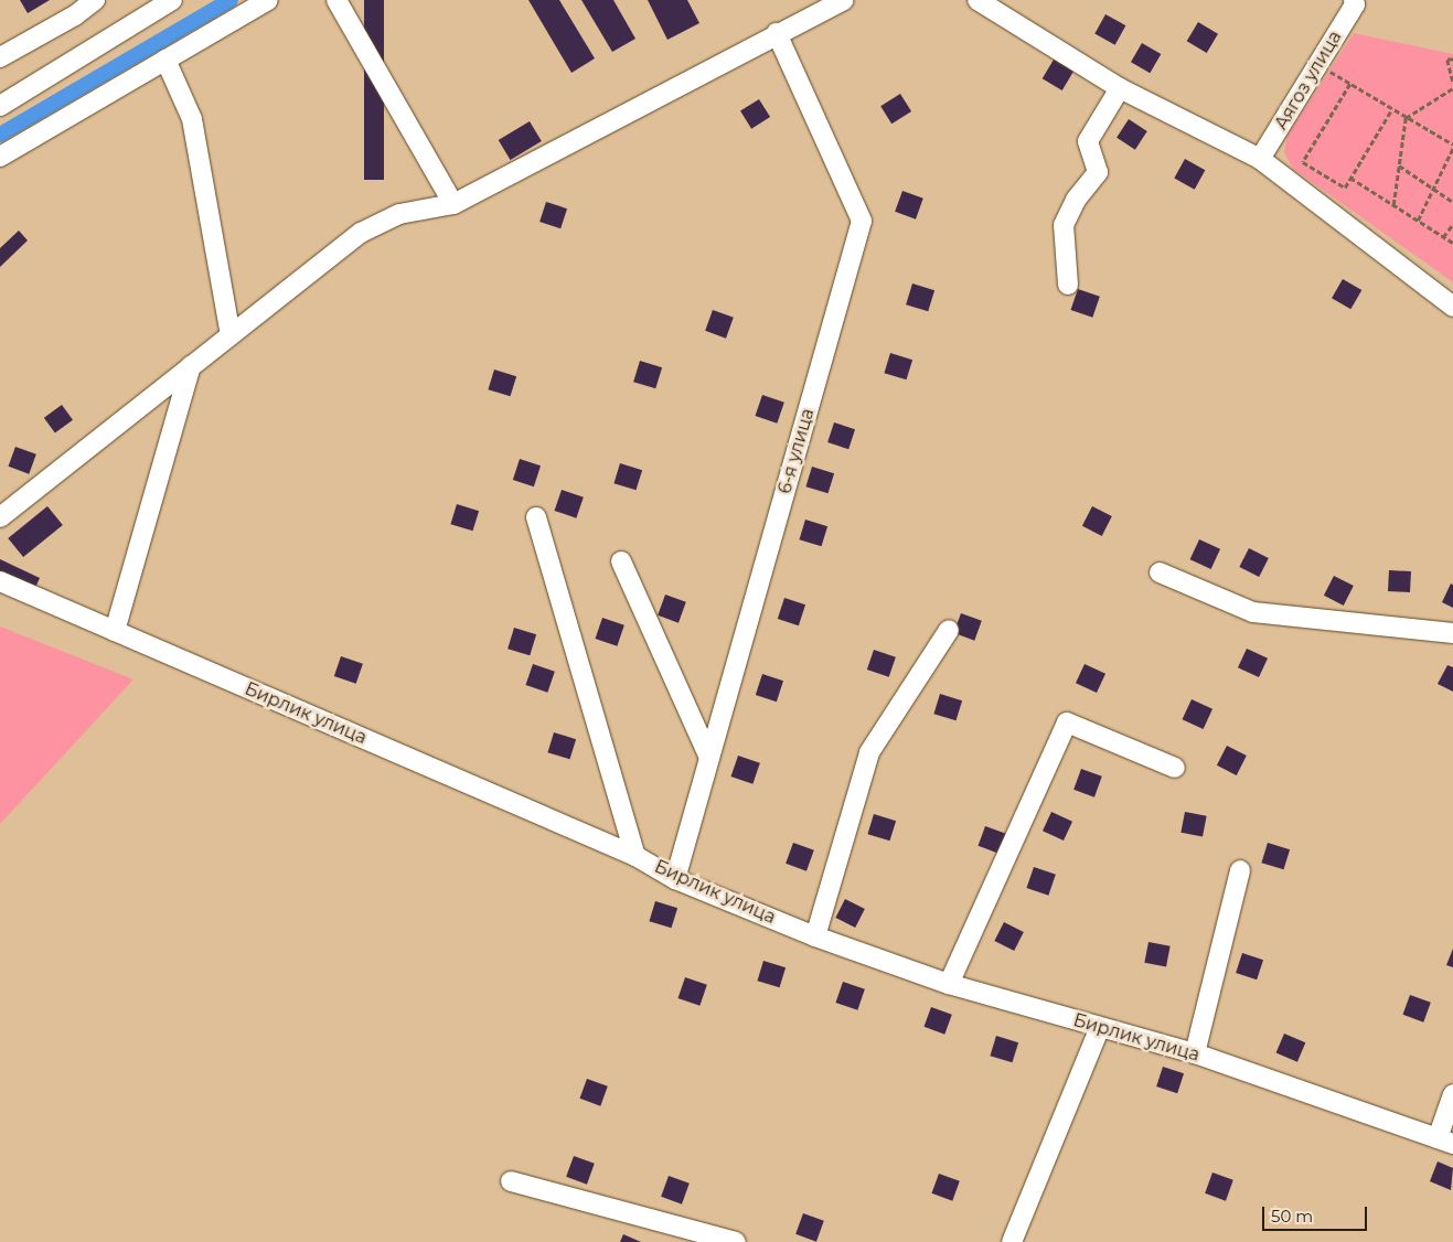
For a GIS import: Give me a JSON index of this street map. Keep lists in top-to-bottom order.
{
  "streets": {
    "street": ["Аягоз улица", "6-я улица", "Бирлик улица"]
  },
  "crossings": [
    ["6-я улица", "Бирлик улица"]
  ],
  "scale_bar": "50 m"
}
